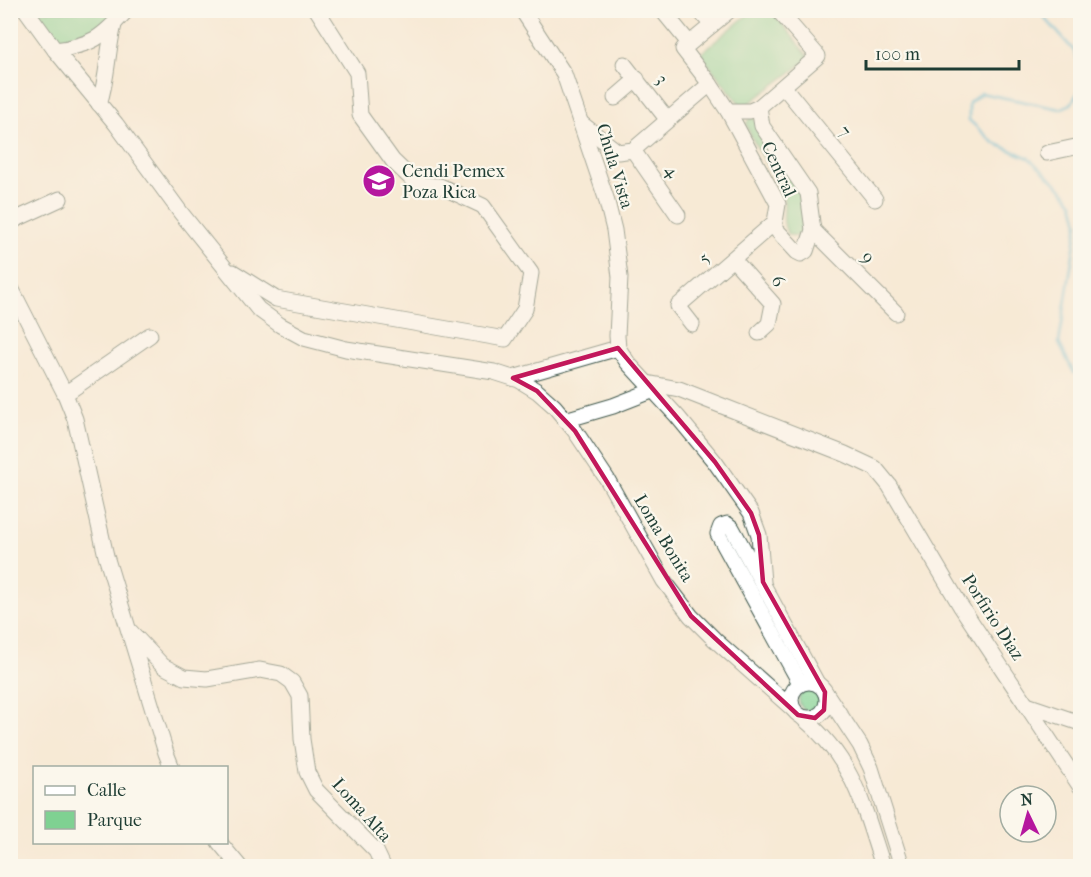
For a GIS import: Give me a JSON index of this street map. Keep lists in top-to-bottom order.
{
  "streets": {
    "street": [
      "3",
      "7",
      "Chula Vista",
      "Central",
      "4",
      "9",
      "5",
      "6",
      "Loma Bonita",
      "Porfirio Diaz",
      "Loma Alta"
    ]
  },
  "crossings": [
    ["Central", "9"],
    ["Central", "5"],
    ["5", "6"]
  ],
  "places": {
    "school or university": ["Cendi Pemex Poza Rica"]
  },
  "legend": ["Calle", "Parque"],
  "scale_bar": "100 m",
  "north": "top"
}
